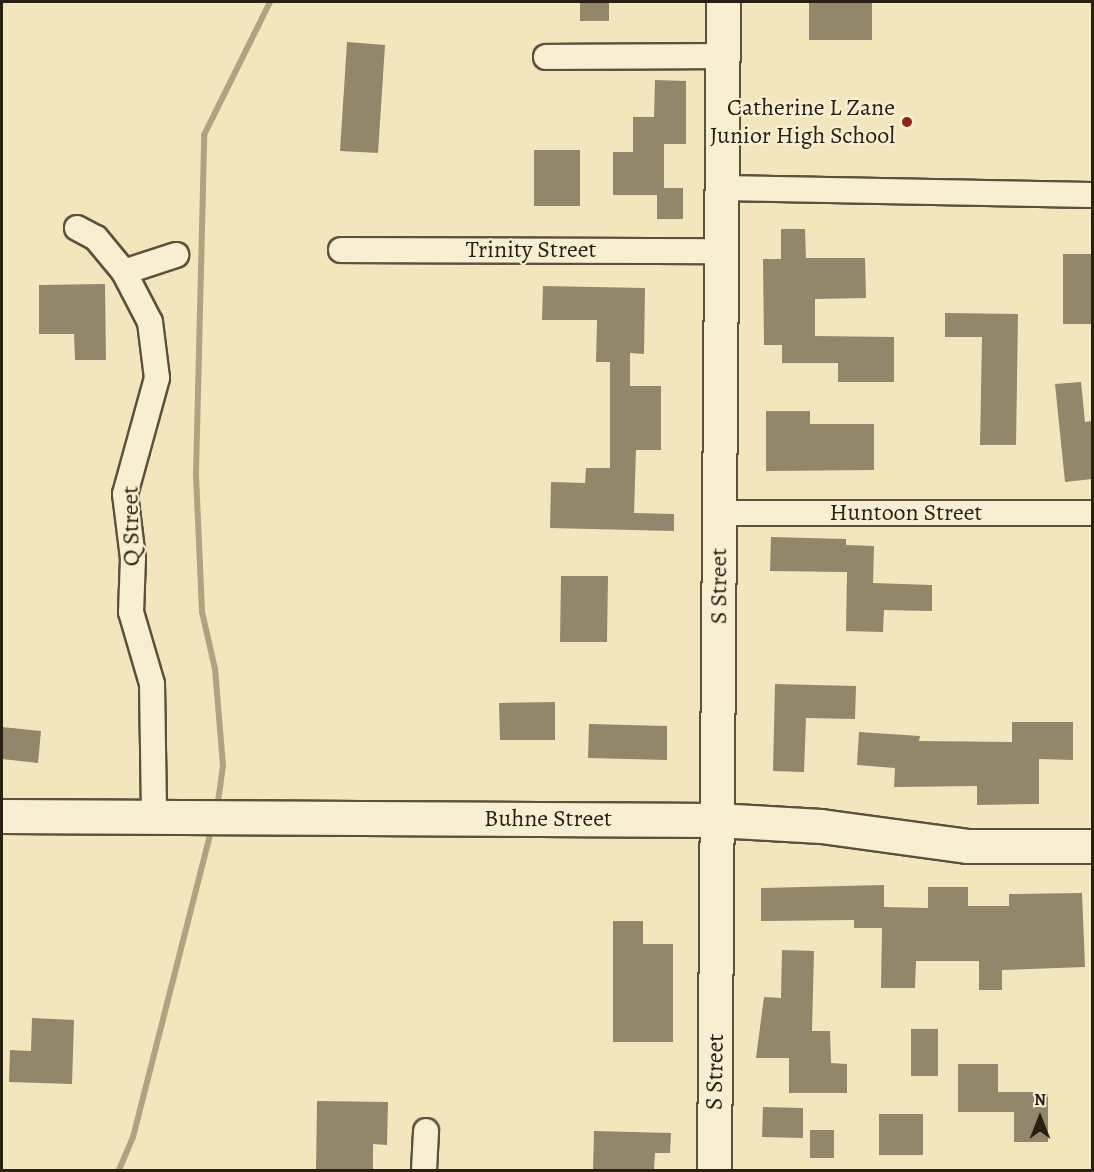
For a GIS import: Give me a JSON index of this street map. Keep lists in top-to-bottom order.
{
  "streets": {
    "main road": ["S Street", "Buhne Street"],
    "street": ["Trinity Street", "Huntoon Street", "Q Street"]
  },
  "crossings": [
    ["Trinity Street", "S Street"],
    ["Huntoon Street", "S Street"],
    ["Q Street", "Buhne Street"],
    ["S Street", "Buhne Street"]
  ],
  "places": ["Catherine L Zane Junior High School"],
  "north": "top"
}
